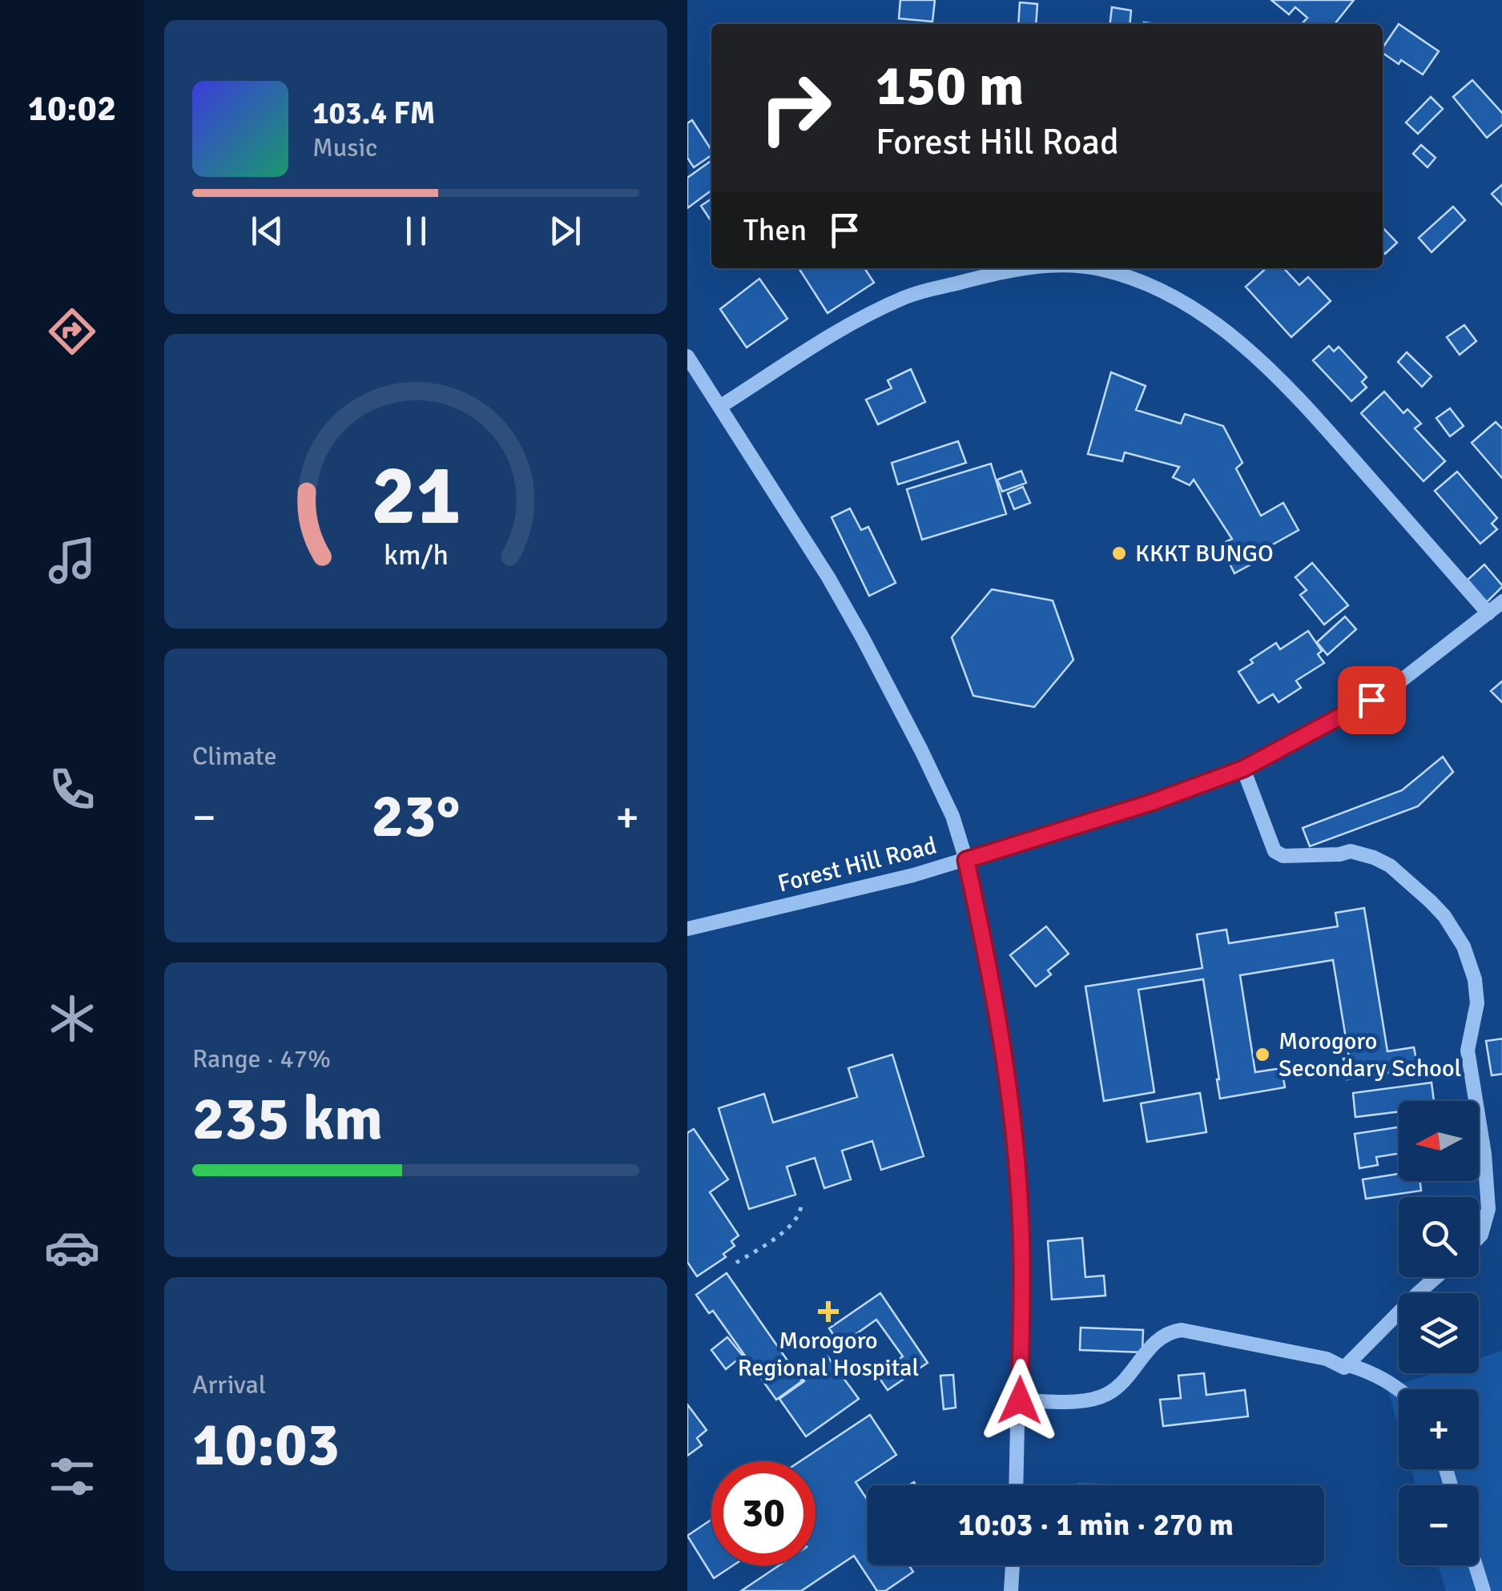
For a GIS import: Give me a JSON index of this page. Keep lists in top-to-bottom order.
{
  "streets": {
    "street": ["Forest Hill Road"]
  },
  "places": {
    "other": ["KKKT BUNGO", "Morogoro Secondary School"],
    "health": ["Morogoro Regional Hospital"]
  },
  "north": "left",
  "page": {
    "tabs": "10:02",
    "turn": ["150 m", "Forest Hill Road"],
    "song": ["103.4 FM", "Music"],
    "then": "Then",
    "tile": [
      "Climate",
      ["Range · 47%", "235 km"],
      ["Arrival", "10:03"]
    ],
    "heat": ["−", "23°", "+"],
    "map_buttons": ["+", "−"],
    "limit": "30",
    "trip": "10:03 · 1 min · 270 m",
    "gauge": ["21", "km/h"]
  }
}
